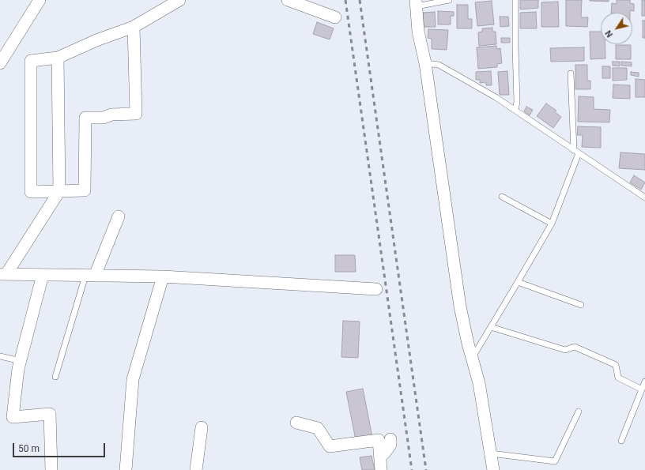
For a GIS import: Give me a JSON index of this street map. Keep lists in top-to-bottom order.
{
  "scale_bar": "50 m",
  "north": "bottom left"
}
